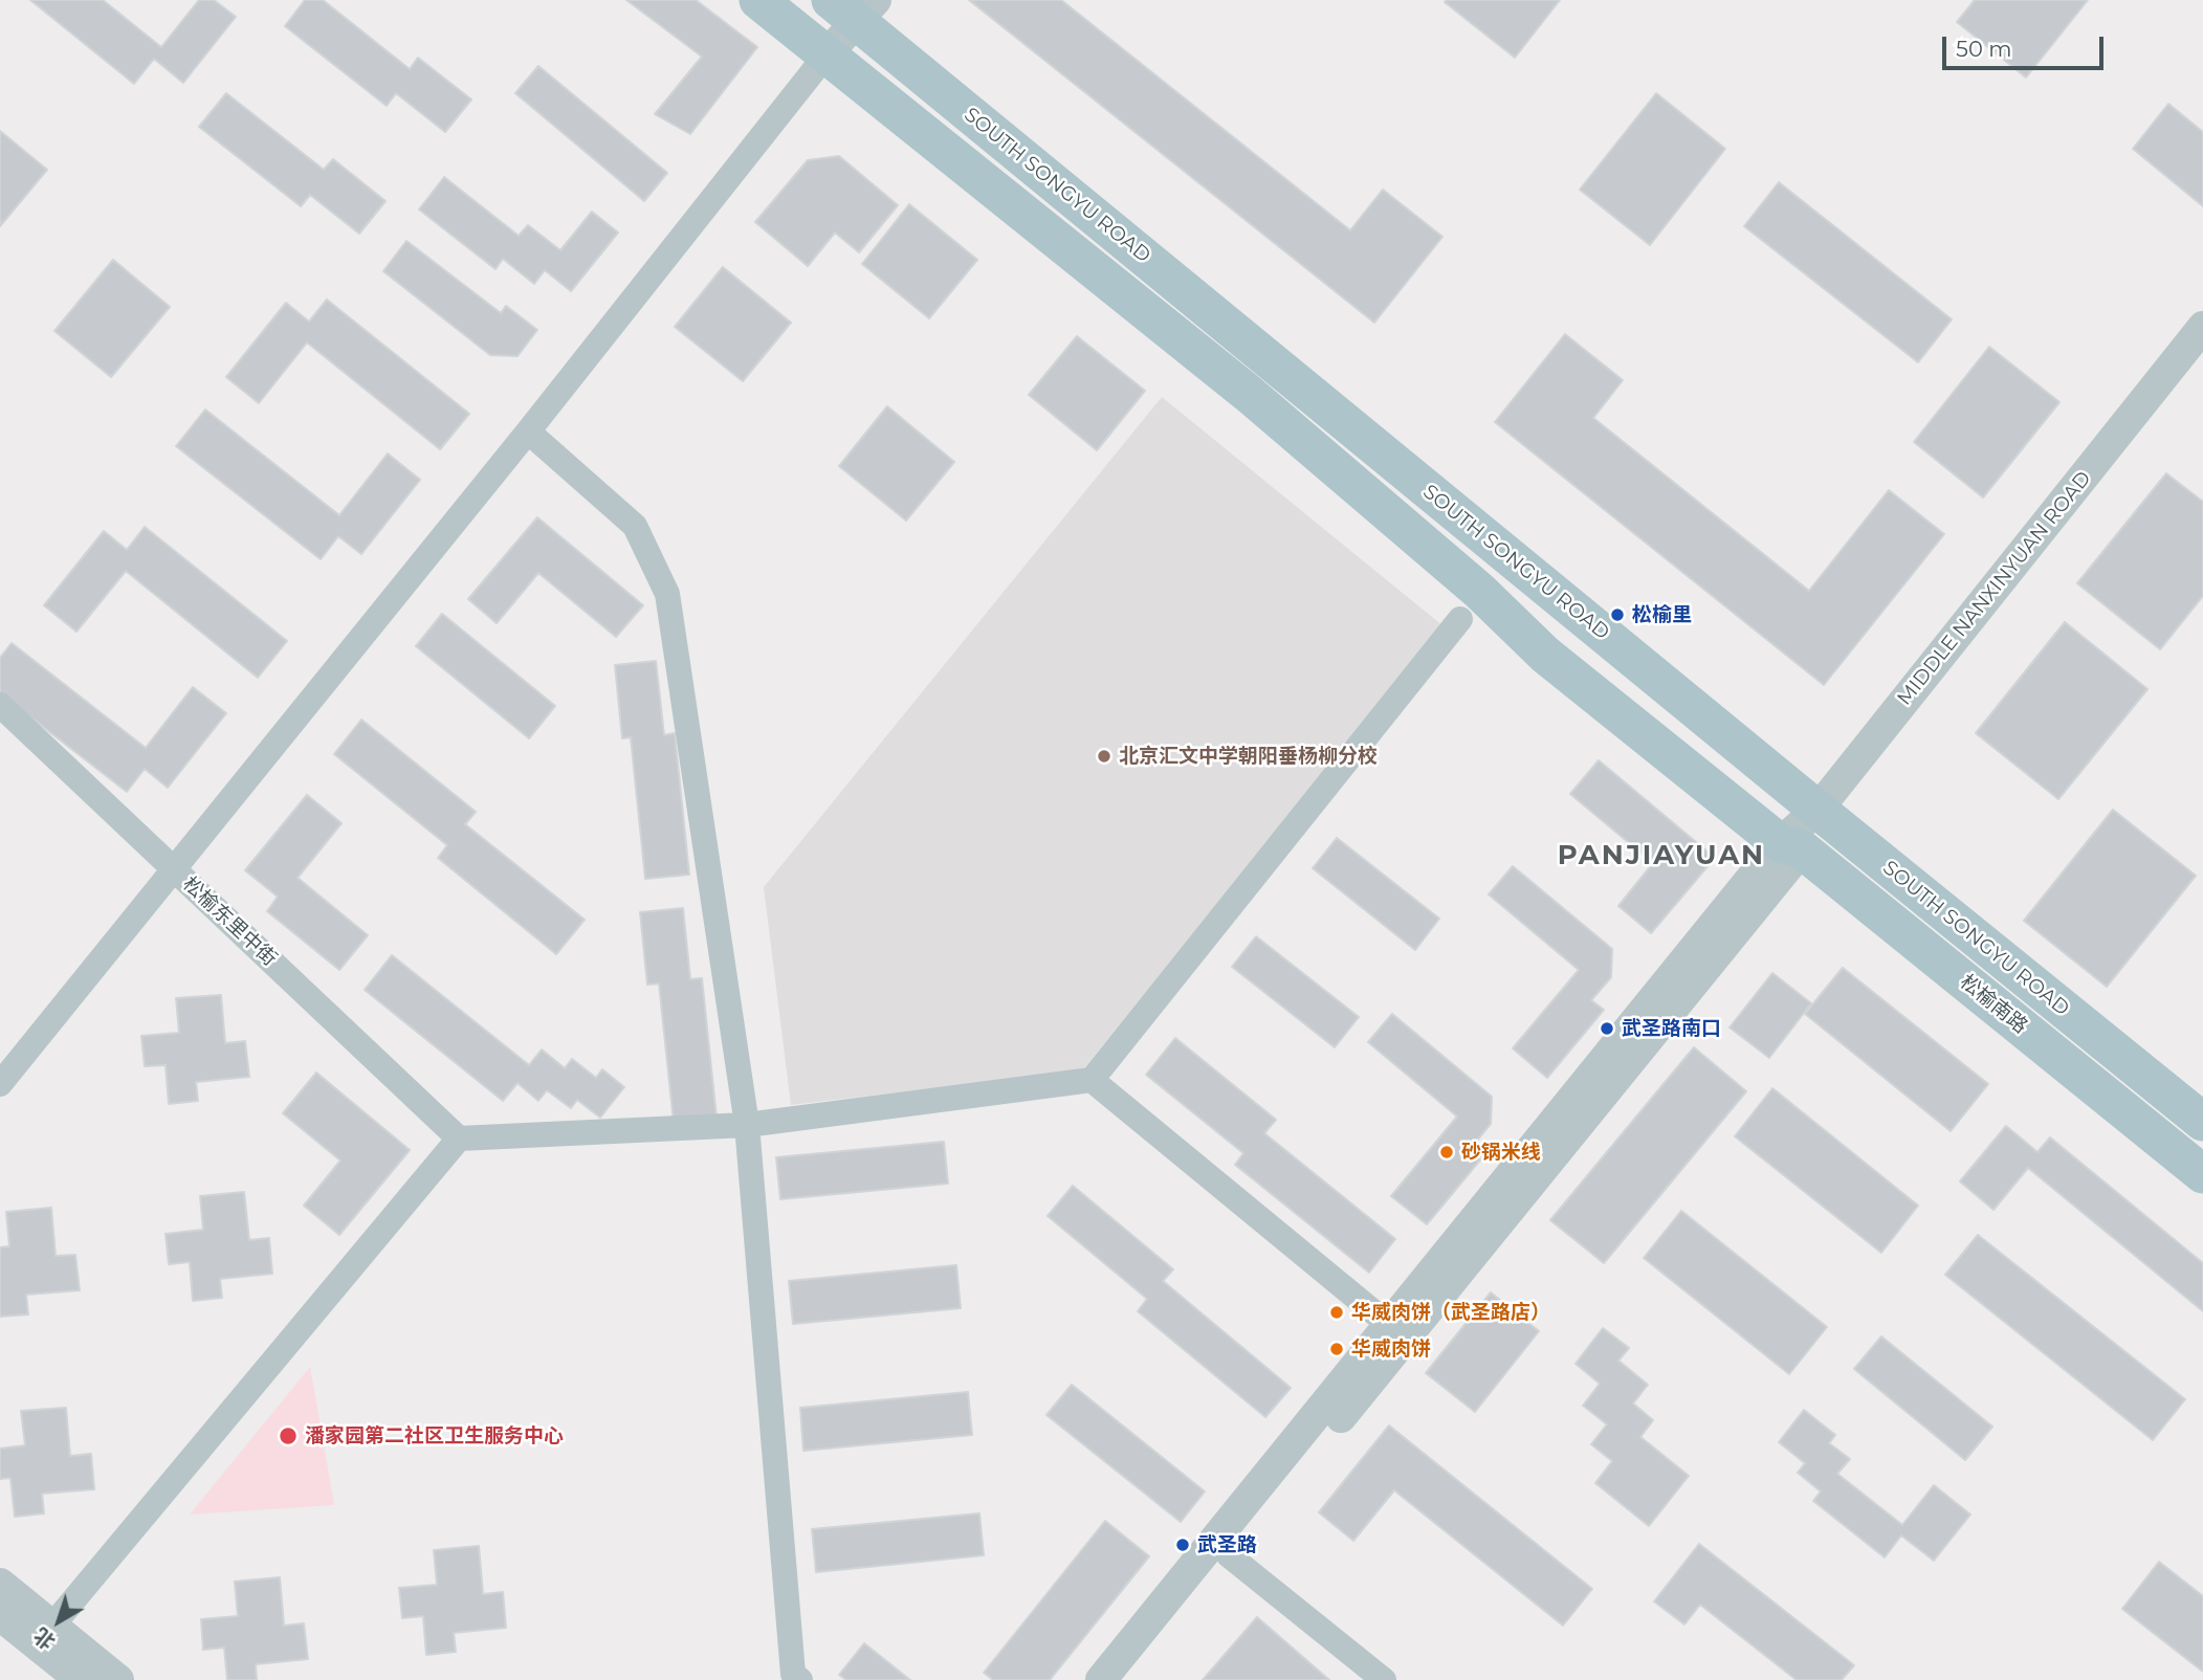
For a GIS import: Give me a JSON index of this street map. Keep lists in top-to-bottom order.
{
  "streets": {
    "main road": ["SOUTH SONGYU ROAD", "松榆南路"],
    "street": ["MIDDLE NANXINYUAN ROAD", "松榆东里中街"]
  },
  "crossings": [
    ["SOUTH SONGYU ROAD", "MIDDLE NANXINYUAN ROAD"],
    ["SOUTH SONGYU ROAD", "松榆南路"],
    ["MIDDLE NANXINYUAN ROAD", "松榆南路"]
  ],
  "districts": ["PANJIAYUAN"],
  "places": [
    "松榆里",
    "北京汇文中学朝阳垂杨柳分校",
    "武圣路南口",
    "砂锅米线",
    "华威肉饼（武圣路店）",
    "华威肉饼",
    "潘家园第二社区卫生服务中心",
    "武圣路"
  ],
  "scale_bar": "50 m",
  "north": "bottom left"
}
